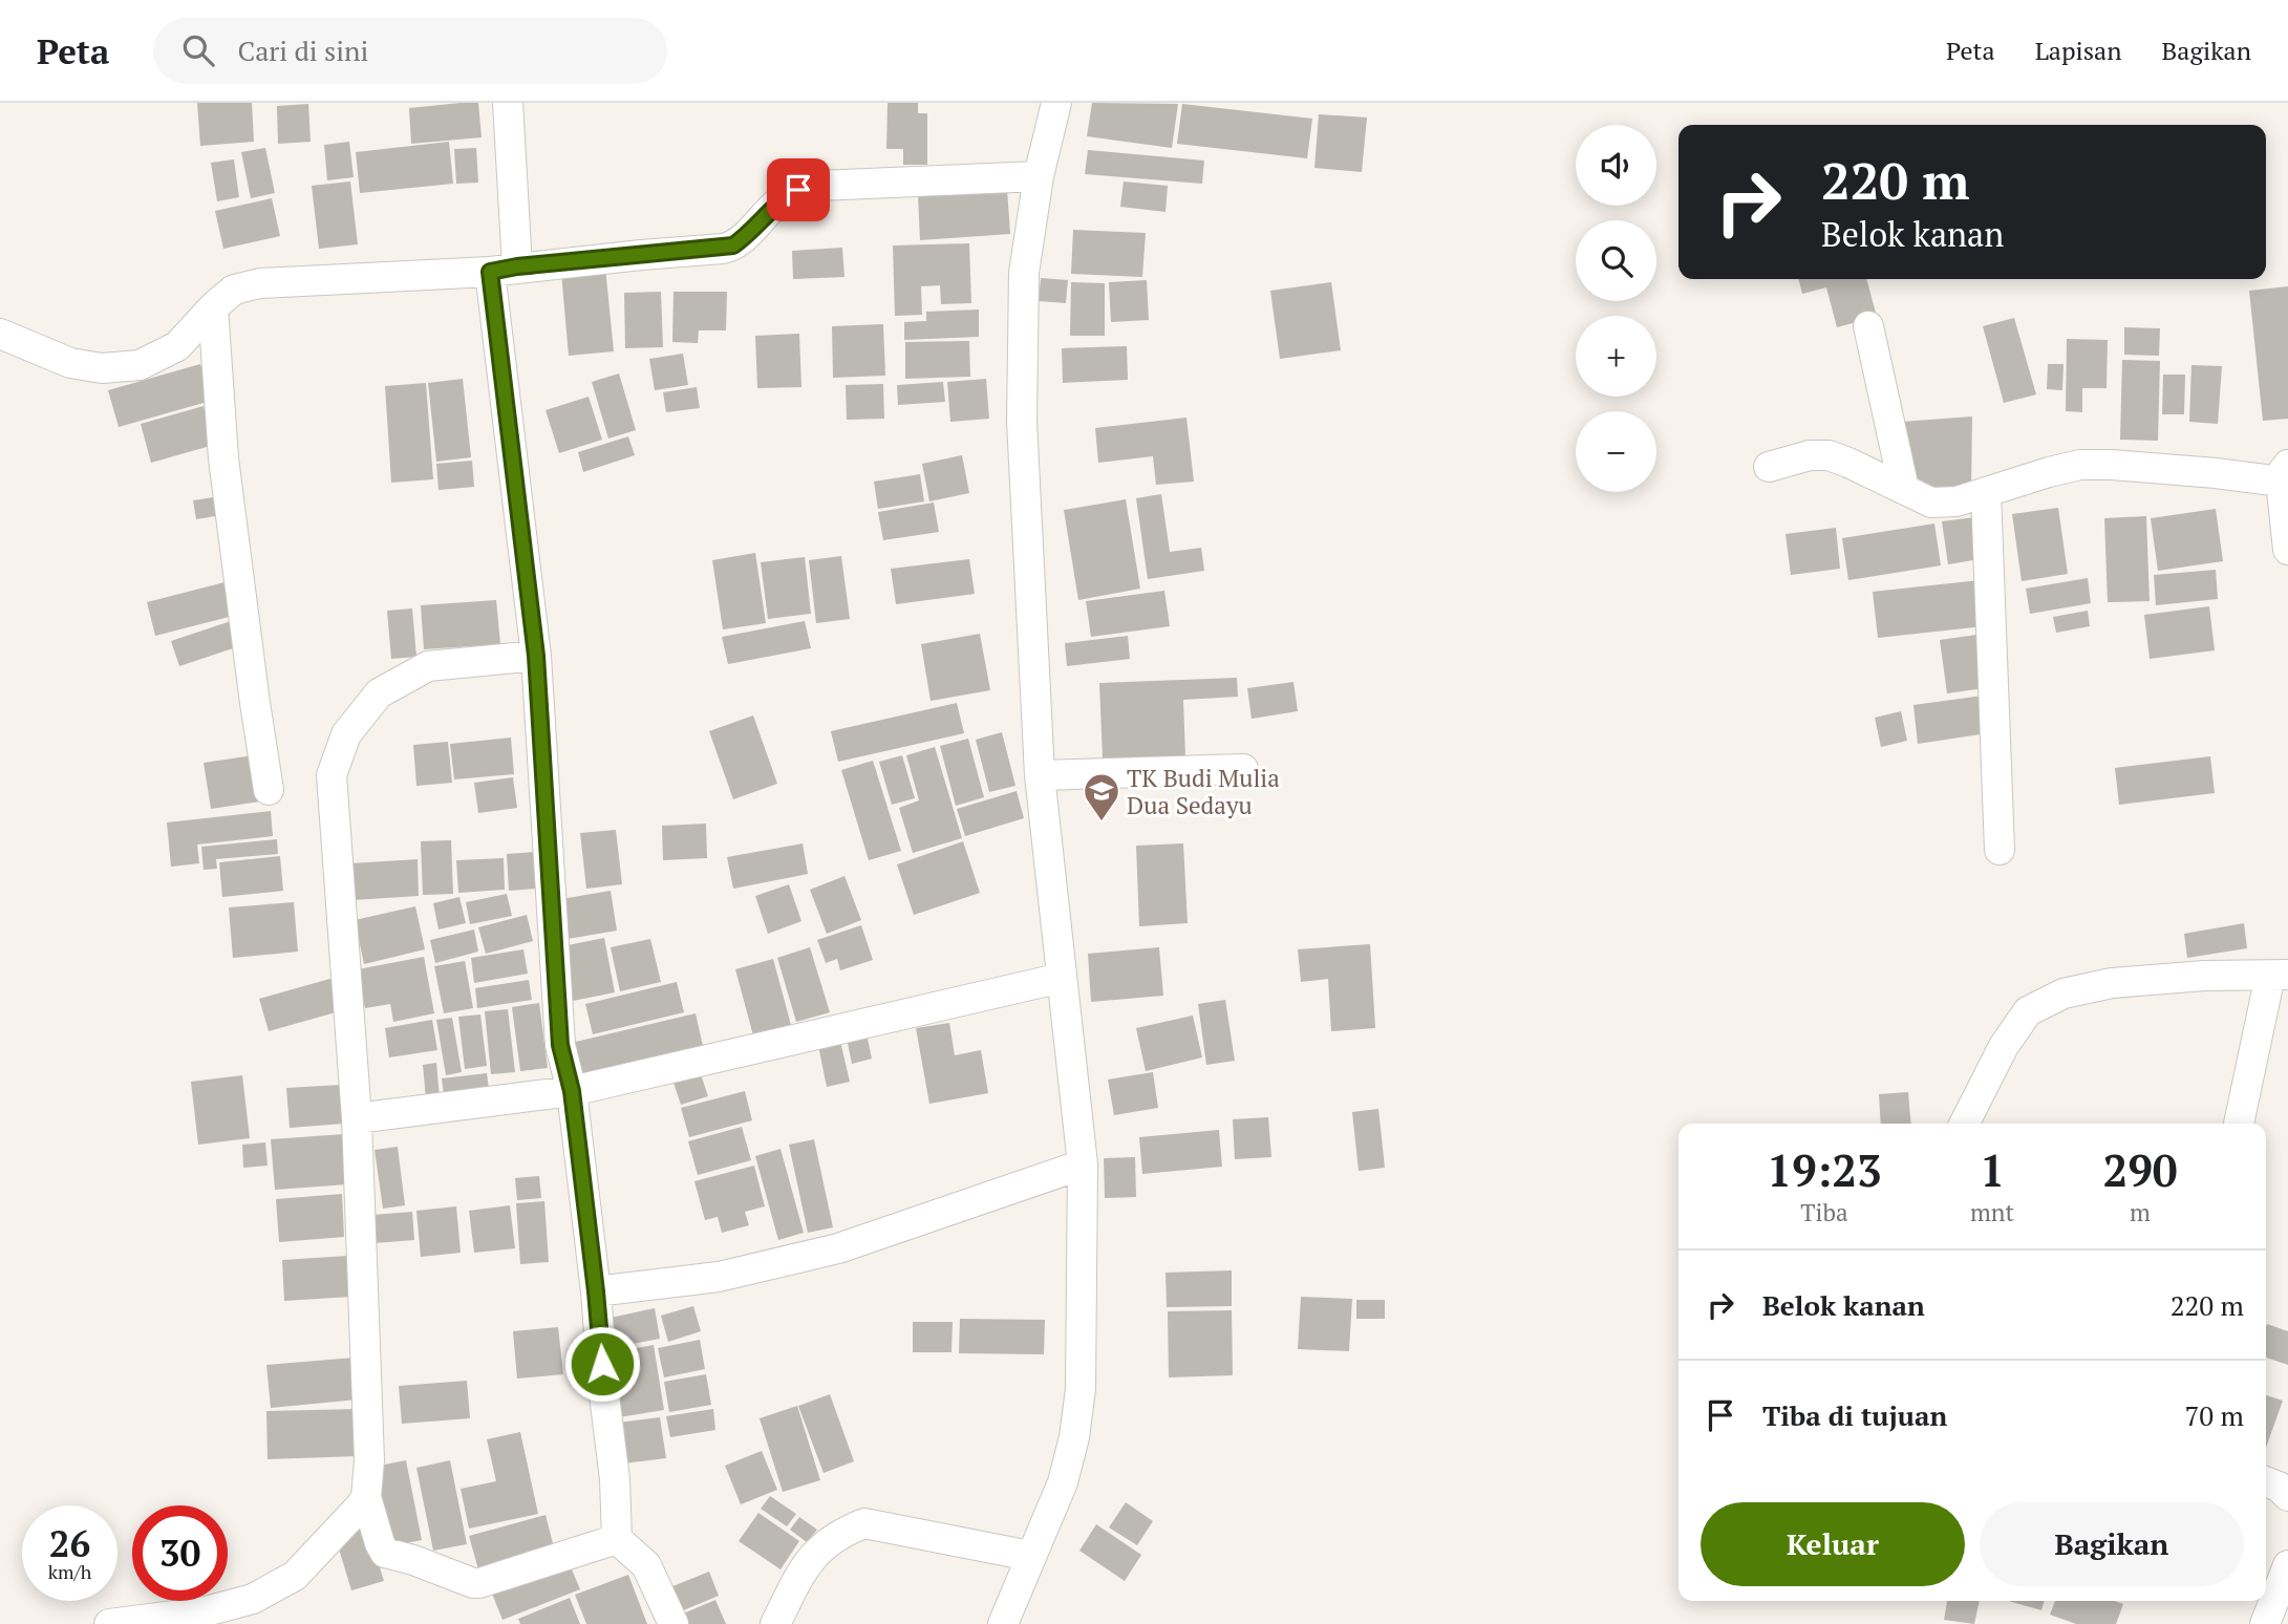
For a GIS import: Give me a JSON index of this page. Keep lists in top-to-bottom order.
{
  "places": {
    "school or university": ["TK Budi Mulia Dua Sedayu"]
  },
  "page": {
    "header": "Peta",
    "search": "Cari di sini",
    "nav": ["Peta", "Lapisan", "Bagikan"],
    "map_buttons": ["+", "−"],
    "turn": ["220 m", "Belok kanan"],
    "eta": [
      "19:23",
      "Tiba",
      "1",
      "mnt",
      "290",
      "m"
    ],
    "list": [
      {
        "name": "Belok kanan",
        "value": "220 m"
      },
      {
        "name": "Tiba di tujuan",
        "value": "70 m"
      }
    ],
    "buttons": ["Keluar", "Bagikan"],
    "speed": "26 km/h",
    "limit": "30"
  }
}
